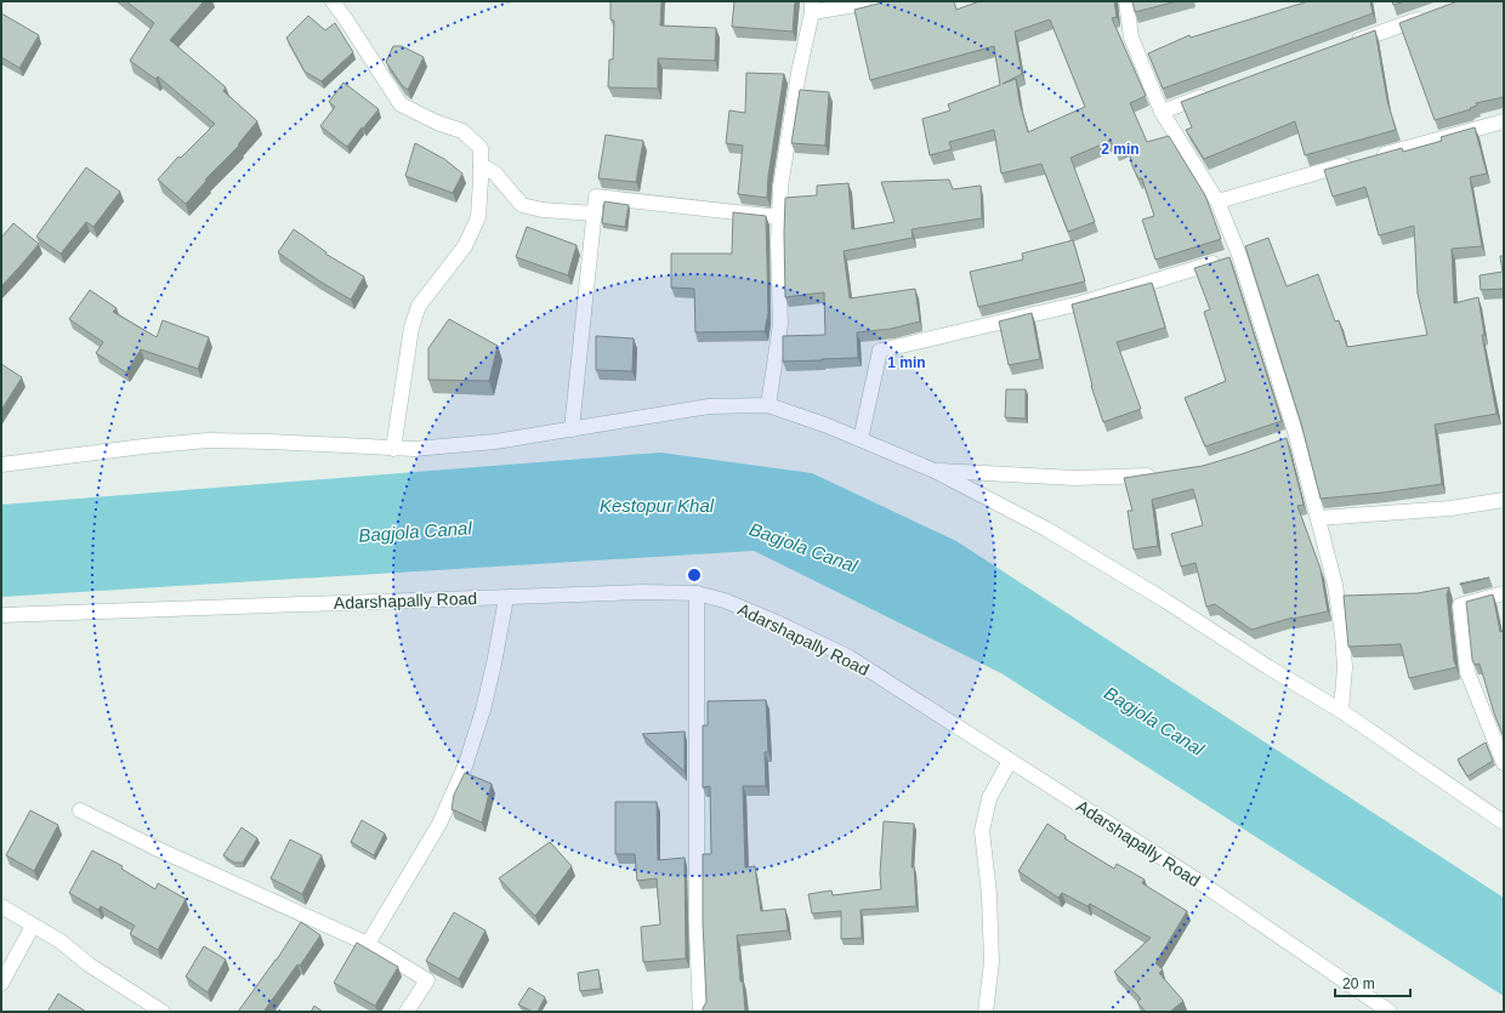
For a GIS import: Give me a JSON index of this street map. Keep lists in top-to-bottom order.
{
  "streets": {
    "street": ["Adarshapally Road"]
  },
  "water": ["Kestopur Khal", "Bagjola Canal"],
  "scale_bar": "20 m",
  "rings": ["2 min", "1 min"]
}
